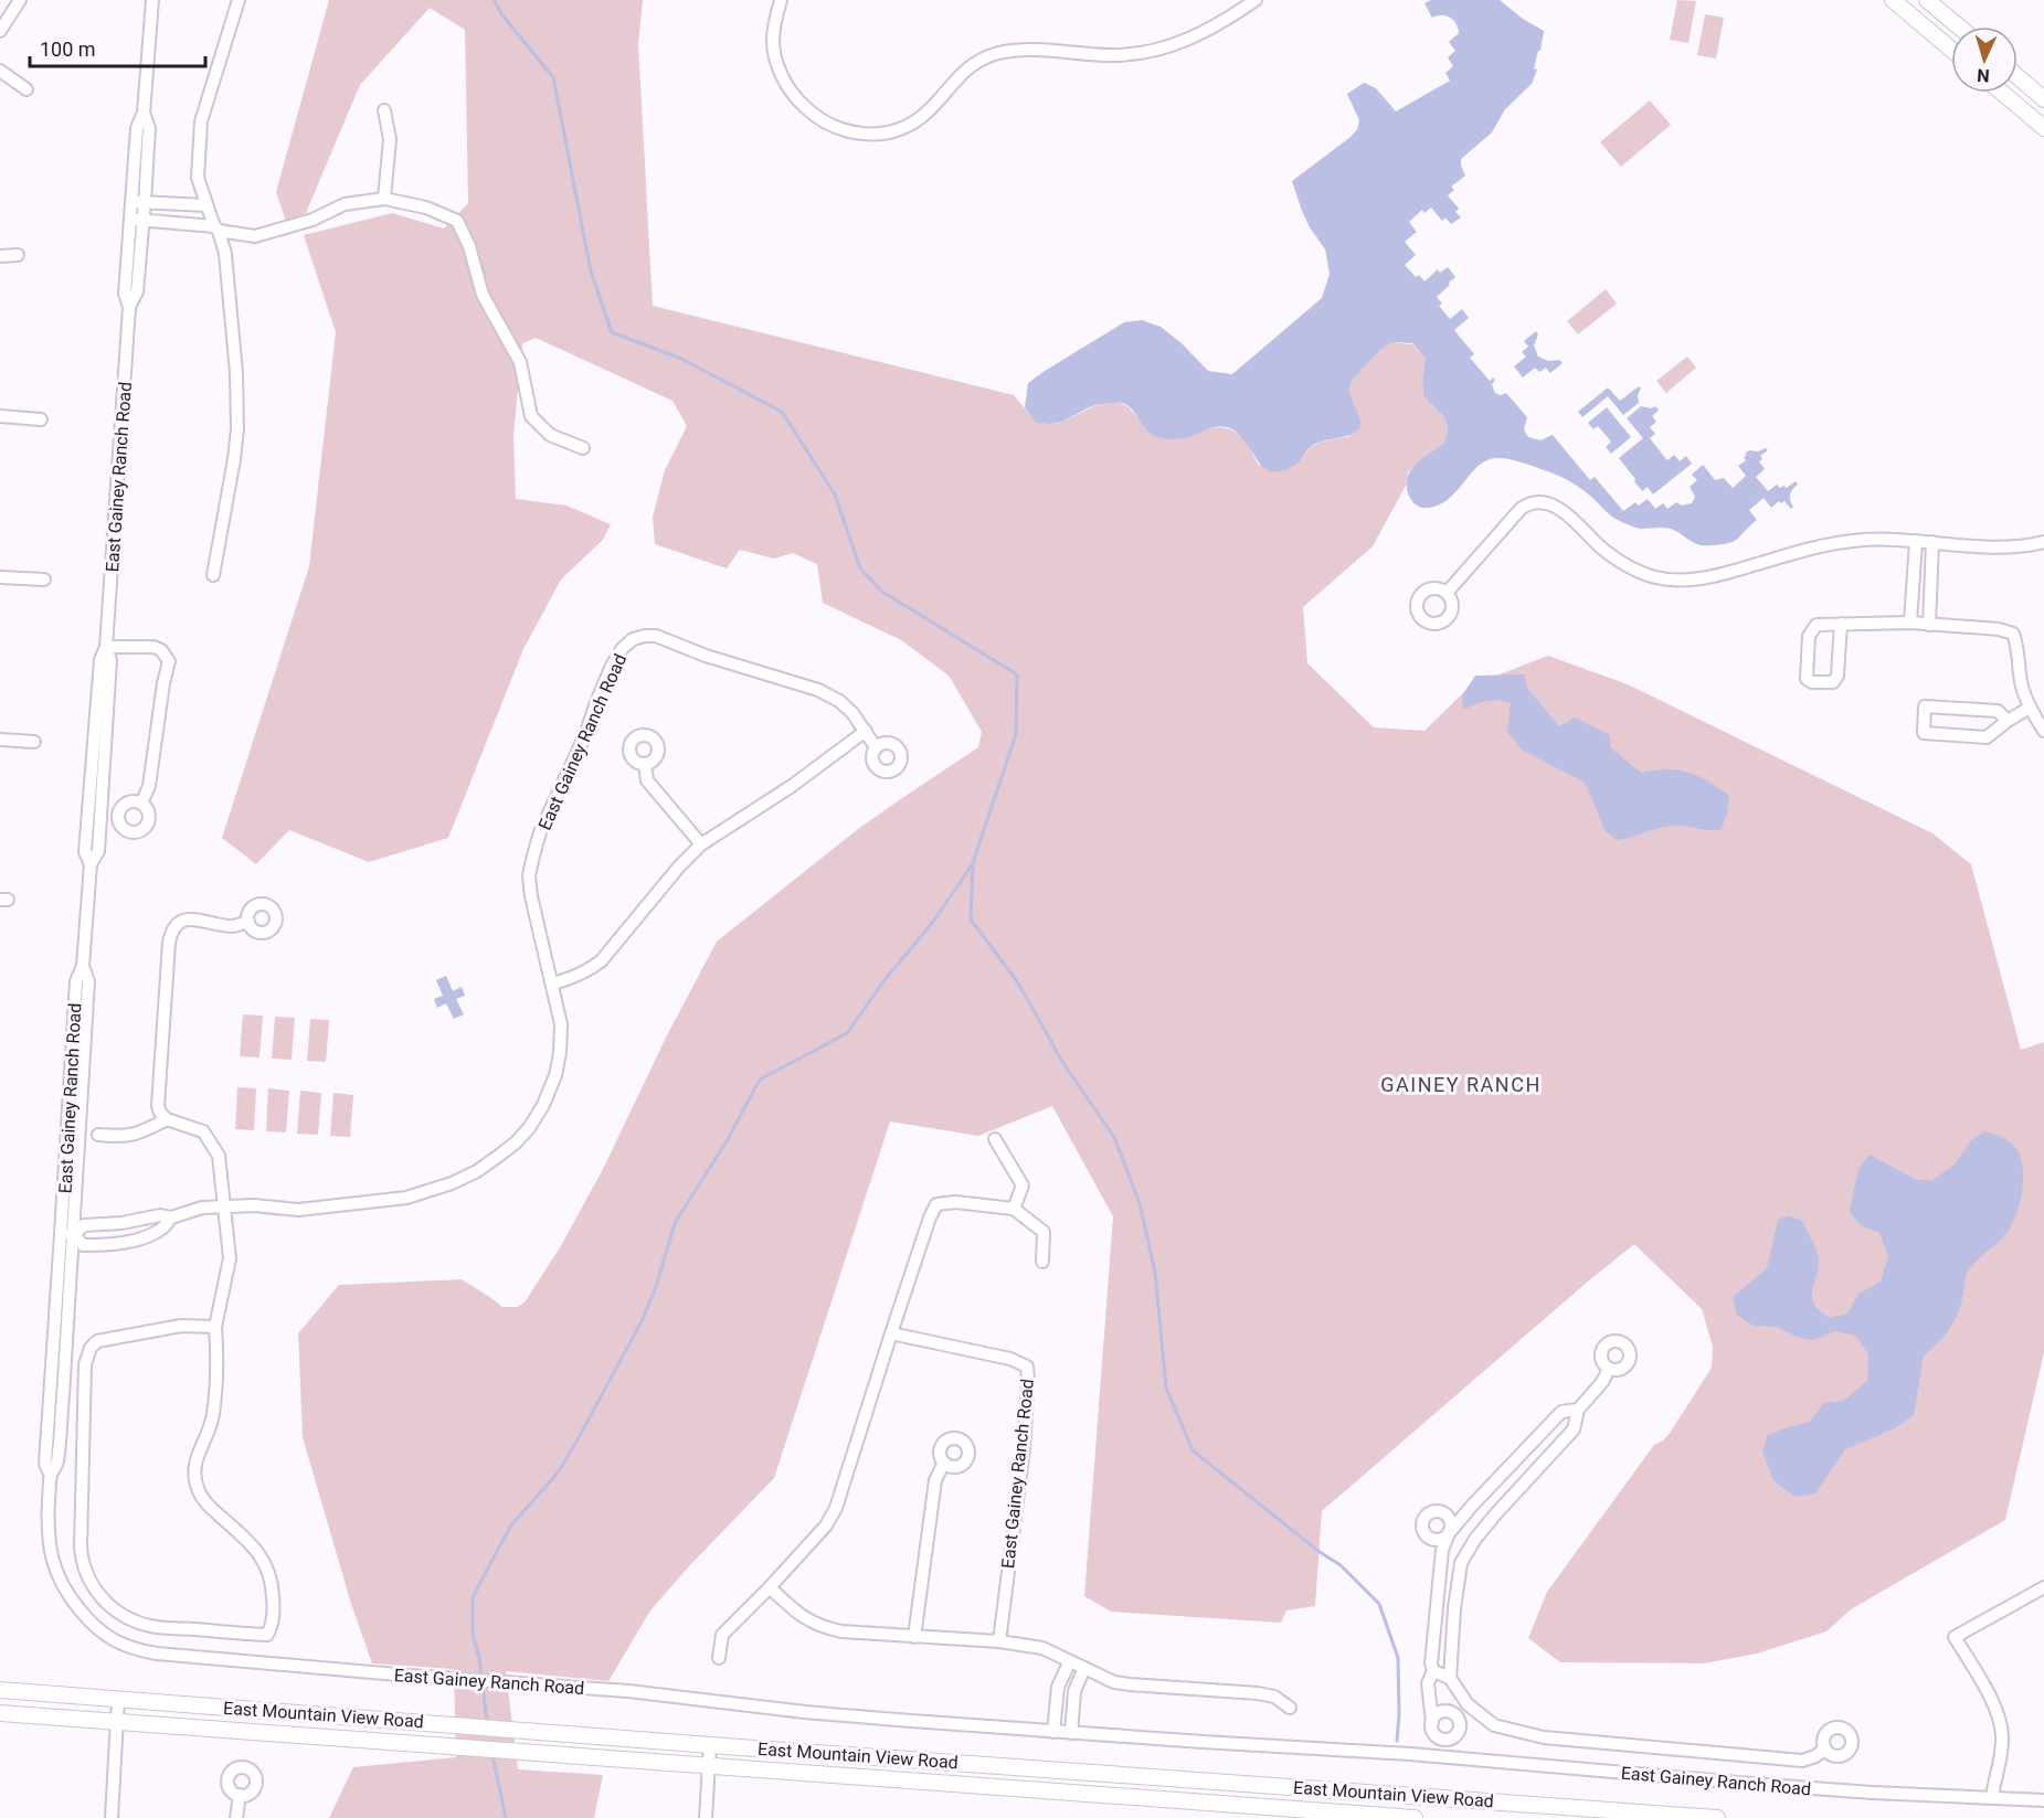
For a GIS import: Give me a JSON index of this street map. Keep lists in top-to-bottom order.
{
  "streets": {
    "main road": ["East Mountain View Road"],
    "street": ["East Gainey Ranch Road"]
  },
  "districts": ["GAINEY RANCH"],
  "scale_bar": "100 m",
  "north": "bottom"
}
